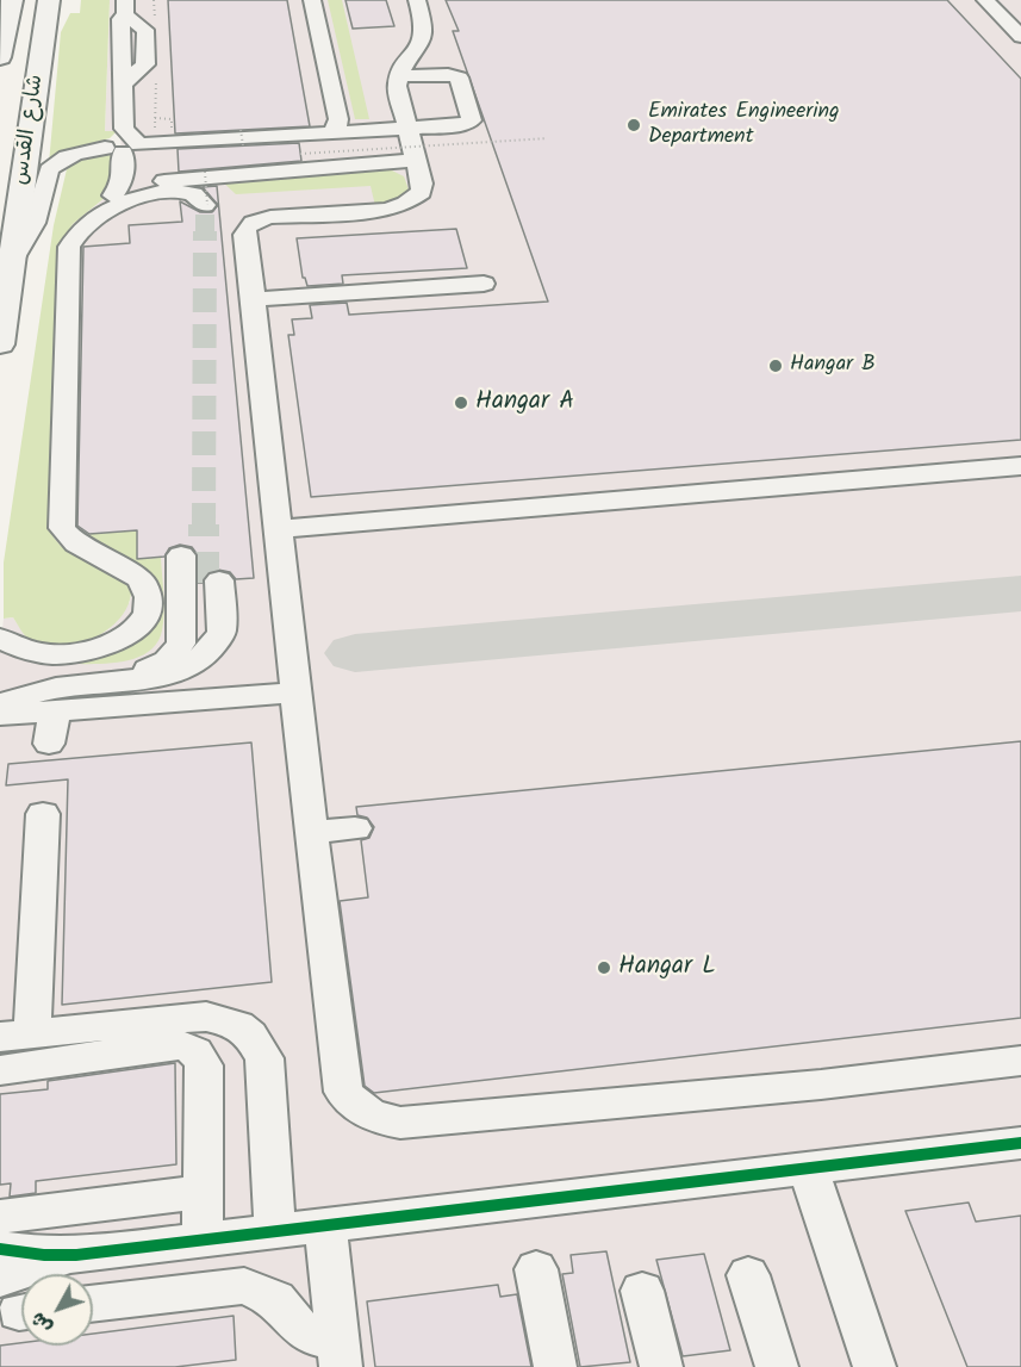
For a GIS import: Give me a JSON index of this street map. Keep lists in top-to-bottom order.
{
  "streets": {
    "main road": ["شارع القدس"]
  },
  "places": [
    "Emirates Engineering Department",
    "Hangar B",
    "Hangar A",
    "Hangar L"
  ],
  "north": "bottom left"
}
